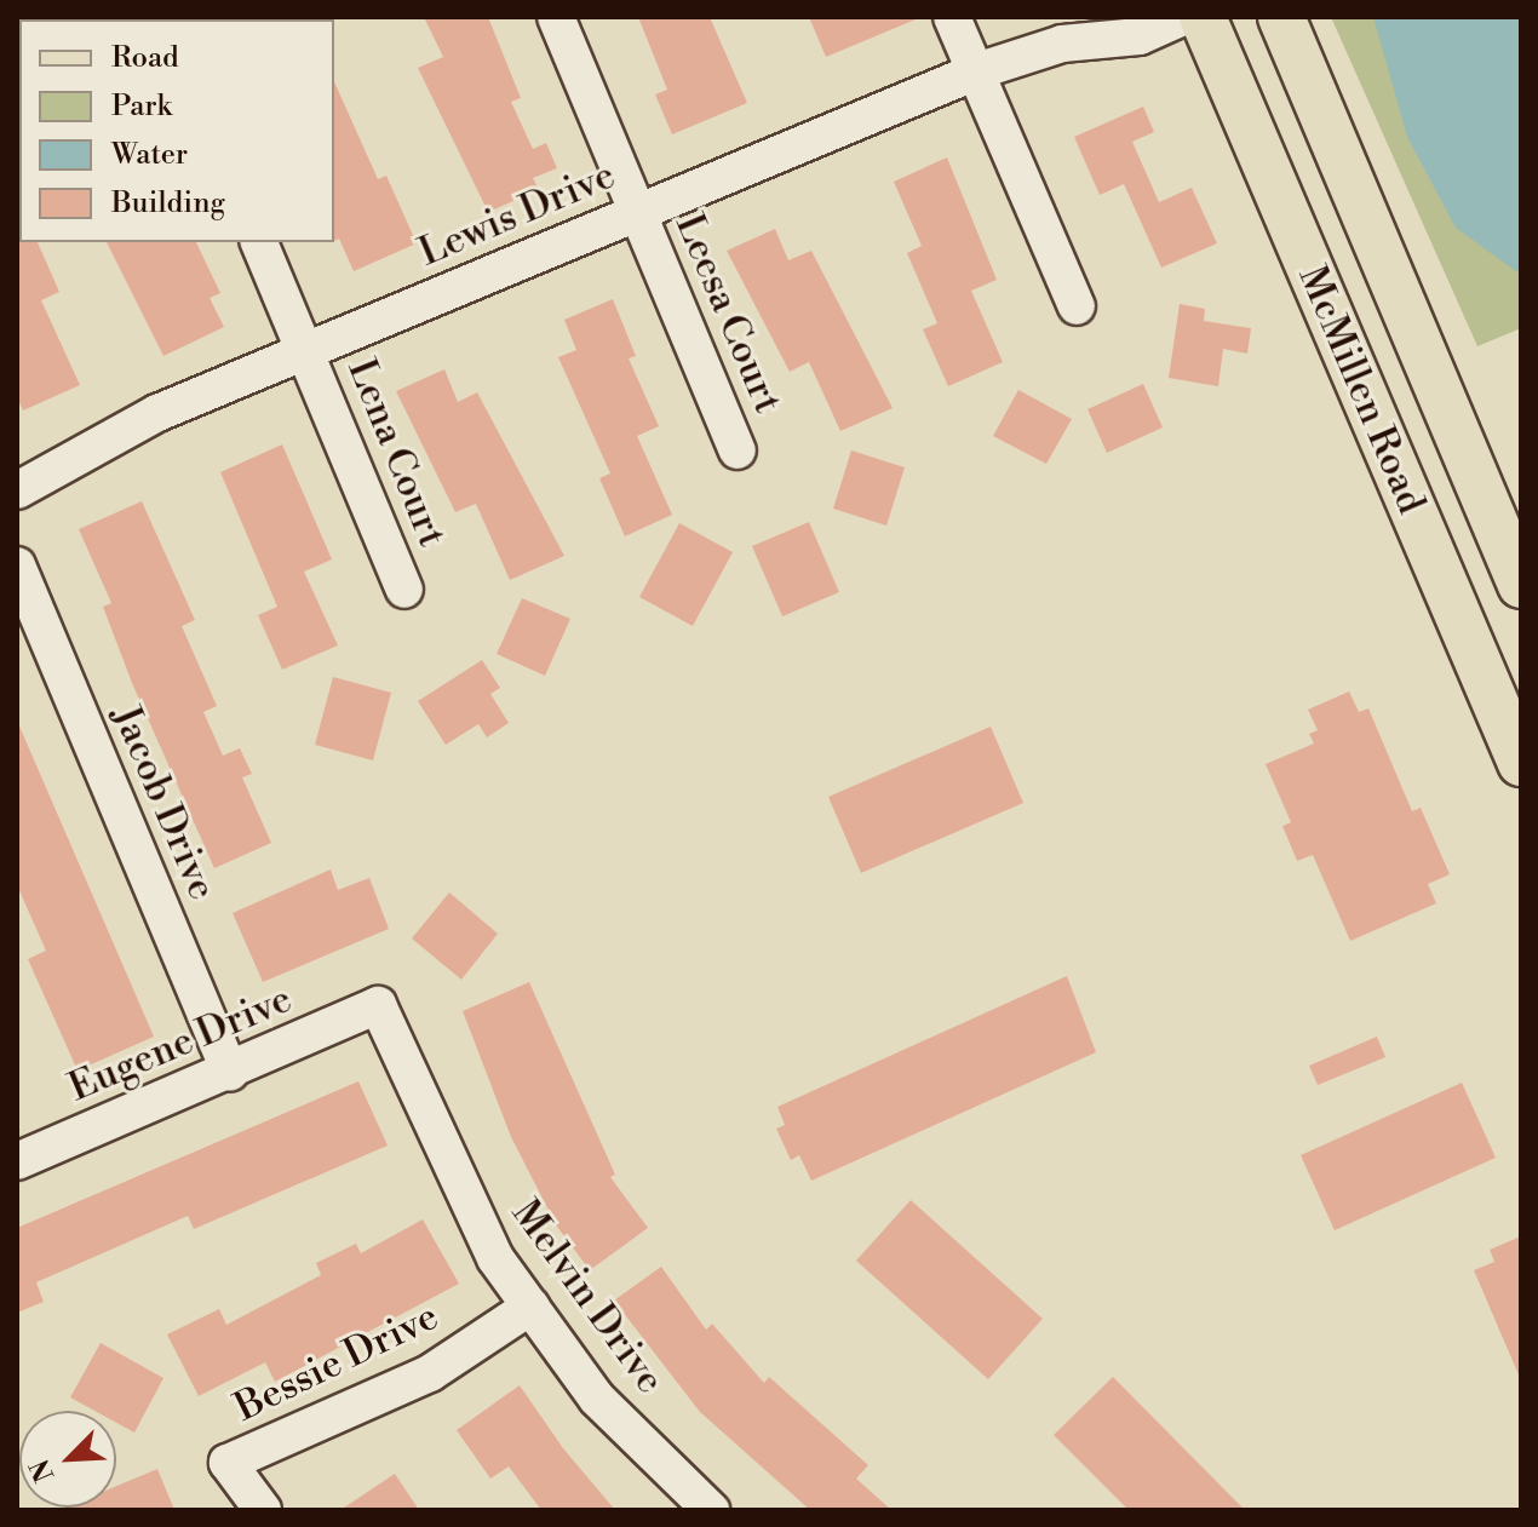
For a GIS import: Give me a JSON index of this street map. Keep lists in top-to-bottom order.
{
  "streets": {
    "main road": ["McMillen Road"],
    "street": [
      "Lewis Drive",
      "Leesa Court",
      "Lena Court",
      "Jacob Drive",
      "Eugene Drive",
      "Melvin Drive",
      "Bessie Drive"
    ]
  },
  "crossings": [
    ["Lewis Drive", "Leesa Court"],
    ["Lewis Drive", "Lena Court"],
    ["Jacob Drive", "Eugene Drive"],
    ["Eugene Drive", "Melvin Drive"],
    ["Melvin Drive", "Bessie Drive"]
  ],
  "legend": [
    "Road",
    "Park",
    "Water",
    "Building"
  ],
  "north": "bottom left"
}
